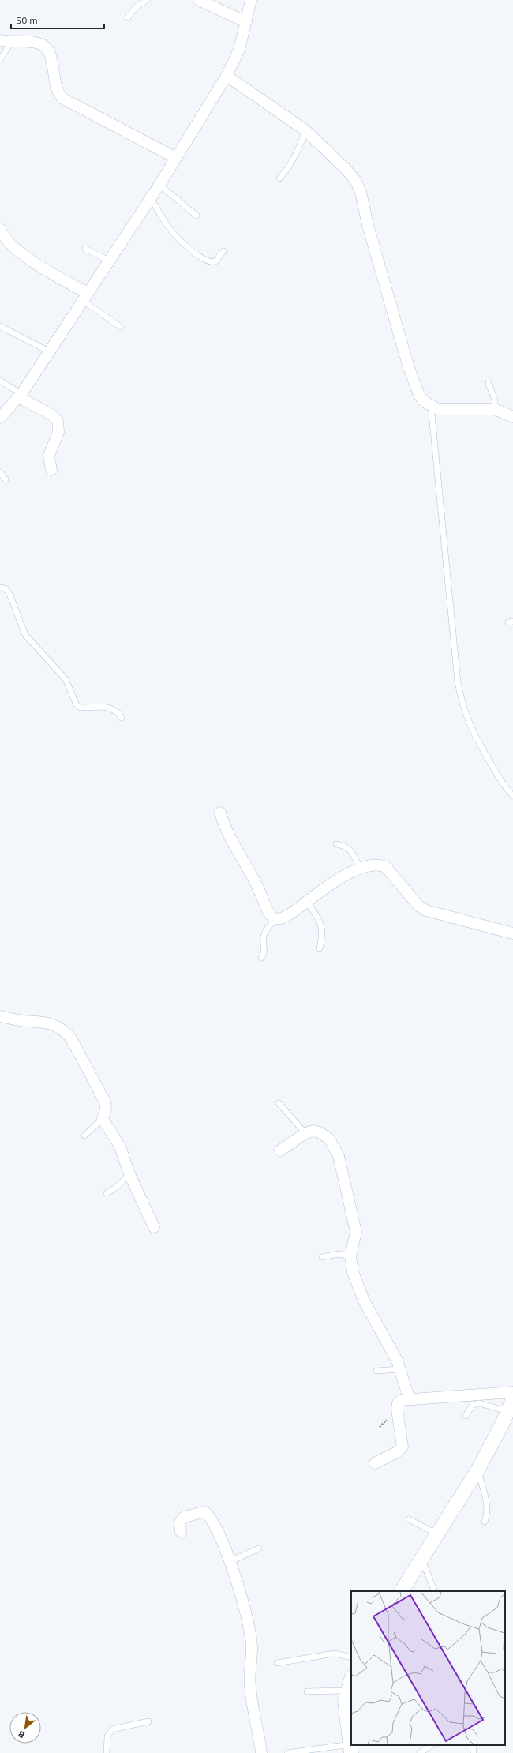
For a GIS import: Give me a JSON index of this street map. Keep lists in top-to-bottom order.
{
  "scale_bar": "50 m",
  "north": "bottom left"
}
